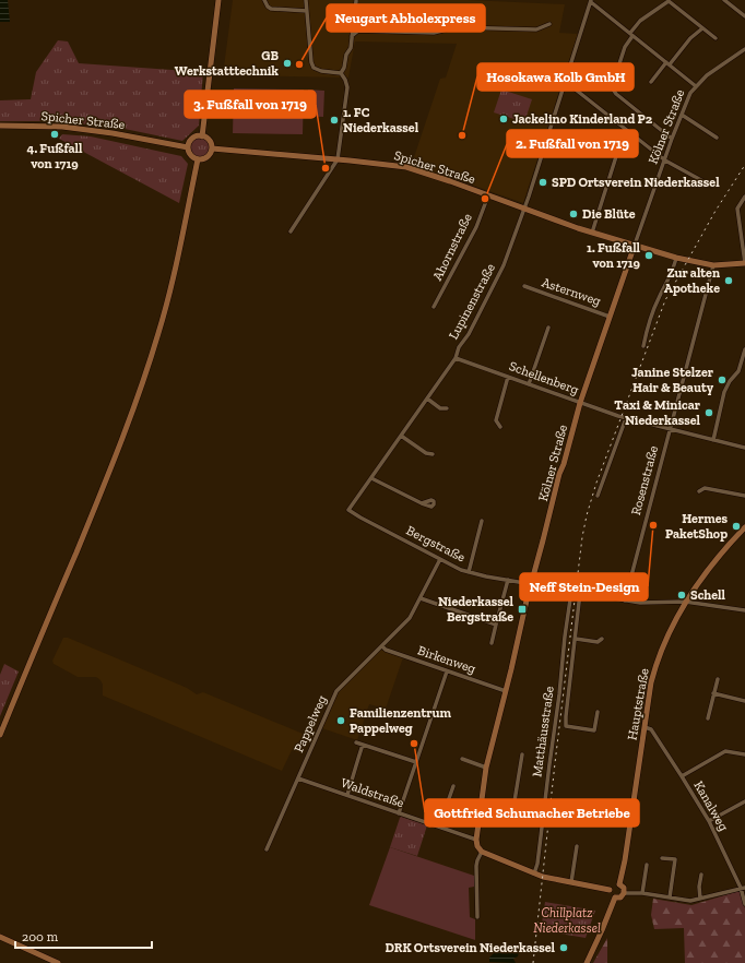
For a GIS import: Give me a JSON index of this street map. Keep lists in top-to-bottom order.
{
  "streets": {
    "street": [
      "Spicher Straße",
      "Kölner Straße",
      "Ahornstraße",
      "Asternweg",
      "Lupinenstraße",
      "Schellenberg",
      "Rosenstraße",
      "Bergstraße",
      "Birkenweg",
      "Hauptstraße",
      "Pappelweg",
      "Matthäusstraße",
      "Waldstraße",
      "Kanalweg"
    ]
  },
  "crossings": [
    ["Spicher Straße", "Kölner Straße"],
    ["Spicher Straße", "Ahornstraße"],
    ["Spicher Straße", "Lupinenstraße"],
    ["Spicher Straße", "Rosenstraße"],
    ["Kölner Straße", "Asternweg"],
    ["Kölner Straße", "Schellenberg"],
    ["Kölner Straße", "Bergstraße"],
    ["Kölner Straße", "Birkenweg"],
    ["Kölner Straße", "Waldstraße"],
    ["Lupinenstraße", "Schellenberg"],
    ["Lupinenstraße", "Bergstraße"],
    ["Schellenberg", "Rosenstraße"],
    ["Rosenstraße", "Bergstraße"],
    ["Bergstraße", "Hauptstraße"],
    ["Bergstraße", "Pappelweg"],
    ["Bergstraße", "Matthäusstraße"],
    ["Birkenweg", "Pappelweg"],
    ["Hauptstraße", "Kanalweg"],
    ["Pappelweg", "Waldstraße"]
  ],
  "parks": ["Chillplatz Niederkassel"],
  "places": {
    "other": [
      "GB Werkstatttechnik",
      "Neugart Abholexpress",
      "Jackelino Kinderland P2",
      "1. FC Niederkassel",
      "4. Fußfall von 1719",
      "Hosokawa Kolb GmbH",
      "3. Fußfall von 1719",
      "SPD Ortsverein Niederkassel",
      "2. Fußfall von 1719",
      "Die Blüte",
      "1. Fußfall von 1719",
      "Zur alten Apotheke",
      "Janine Stelzer Hair & Beauty",
      "Taxi & Minicar Niederkassel",
      "Neff Stein-Design",
      "Hermes PaketShop",
      "Schell",
      "Familienzentrum Pappelweg",
      "Gottfried Schumacher Betriebe",
      "DRK Ortsverein Niederkassel"
    ],
    "transit": ["Niederkassel Bergstraße"]
  },
  "scale_bar": "200 m"
}
